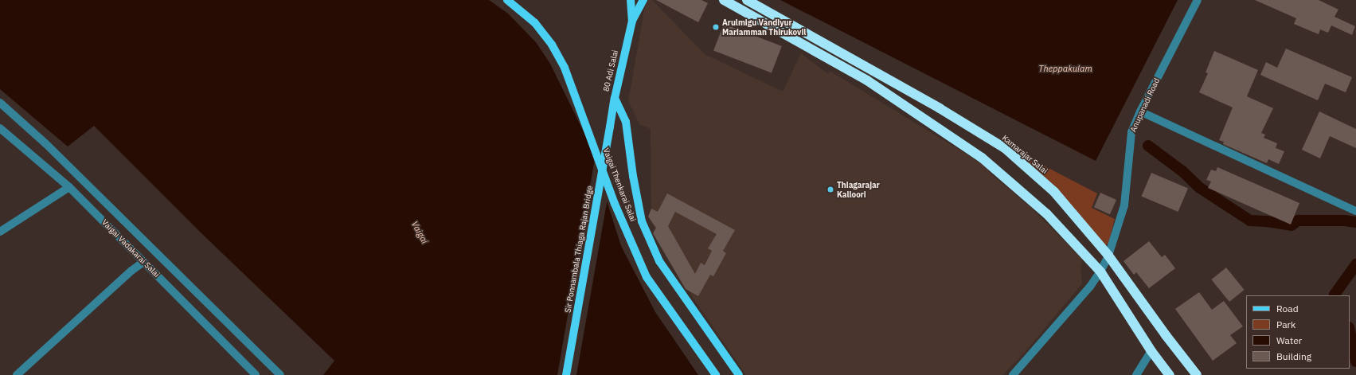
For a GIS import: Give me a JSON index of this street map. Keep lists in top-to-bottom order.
{
  "streets": {
    "highway": ["Kamarajar Salai"],
    "main road": ["80 Adi Salai", "Vaigai Thenkarai Salai", "Sir Ponnambala Thiaga Rajan Bridge"],
    "street": ["Anupanadi Road", "Vaigai Vadakarai Salai"]
  },
  "crossings": [
    ["80 Adi Salai", "Vaigai Thenkarai Salai"],
    ["80 Adi Salai", "Sir Ponnambala Thiaga Rajan Bridge"],
    ["Anupanadi Road", "Kamarajar Salai"]
  ],
  "water": ["Theppakulam", "Vaigai"],
  "places": ["Arulmigu Vandiyur Mariamman Thirukovil", "Thiagarajar Kalloori"],
  "legend": [
    "Road",
    "Park",
    "Water",
    "Building"
  ]
}
